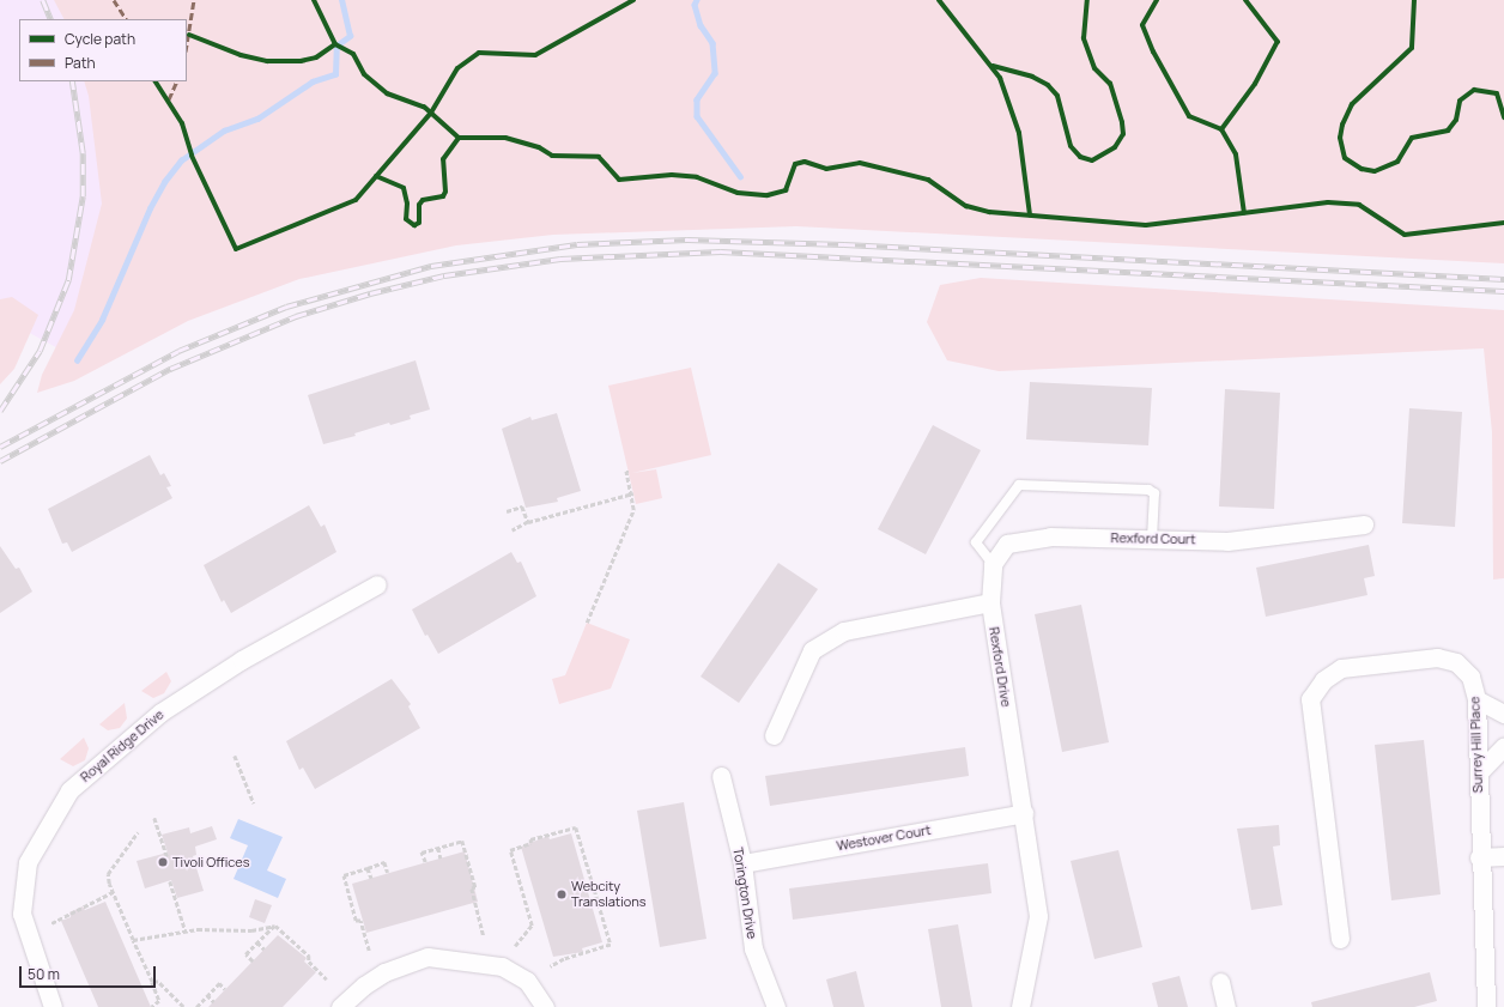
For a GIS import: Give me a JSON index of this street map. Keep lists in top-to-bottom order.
{
  "streets": {
    "street": [
      "Rexford Court",
      "Rexford Drive",
      "Surrey Hill Place",
      "Royal Ridge Drive",
      "Westover Court",
      "Torington Drive"
    ]
  },
  "crossings": [
    ["Rexford Drive", "Westover Court"],
    ["Westover Court", "Torington Drive"]
  ],
  "places": ["Tivoli Offices", "Webcity Translations"],
  "legend": ["Cycle path", "Path"],
  "scale_bar": "50 m"
}
